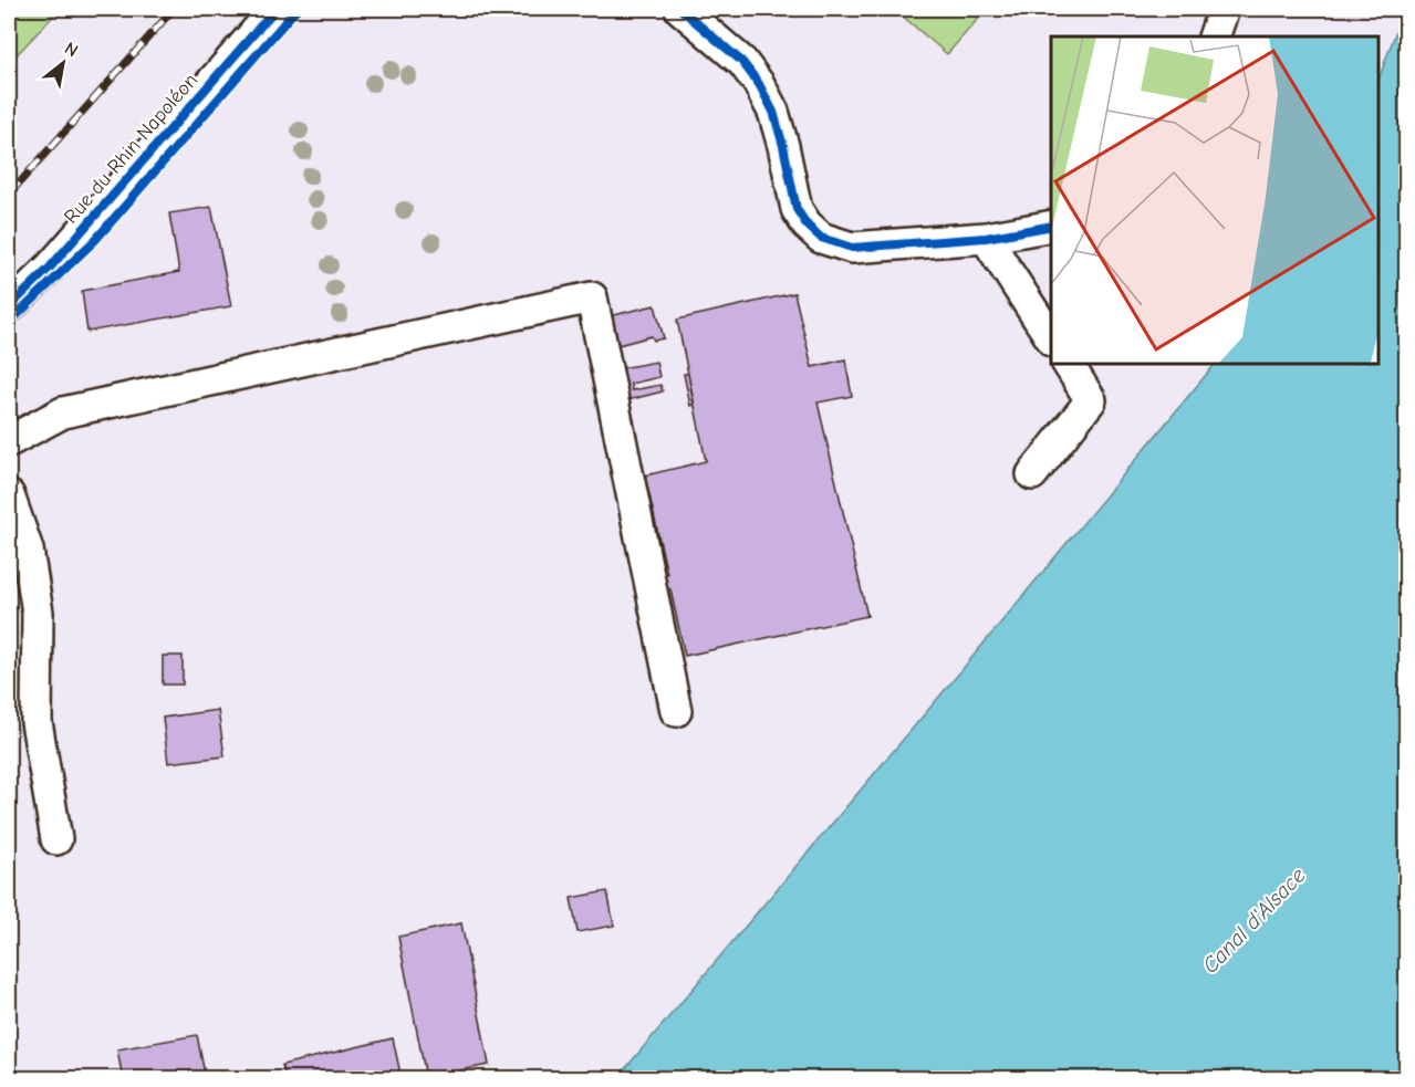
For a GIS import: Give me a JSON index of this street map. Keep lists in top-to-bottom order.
{
  "streets": {
    "street": ["Rue du Rhin Napoléon"]
  },
  "water": ["Canal d'Alsace"],
  "north": "top right"
}
